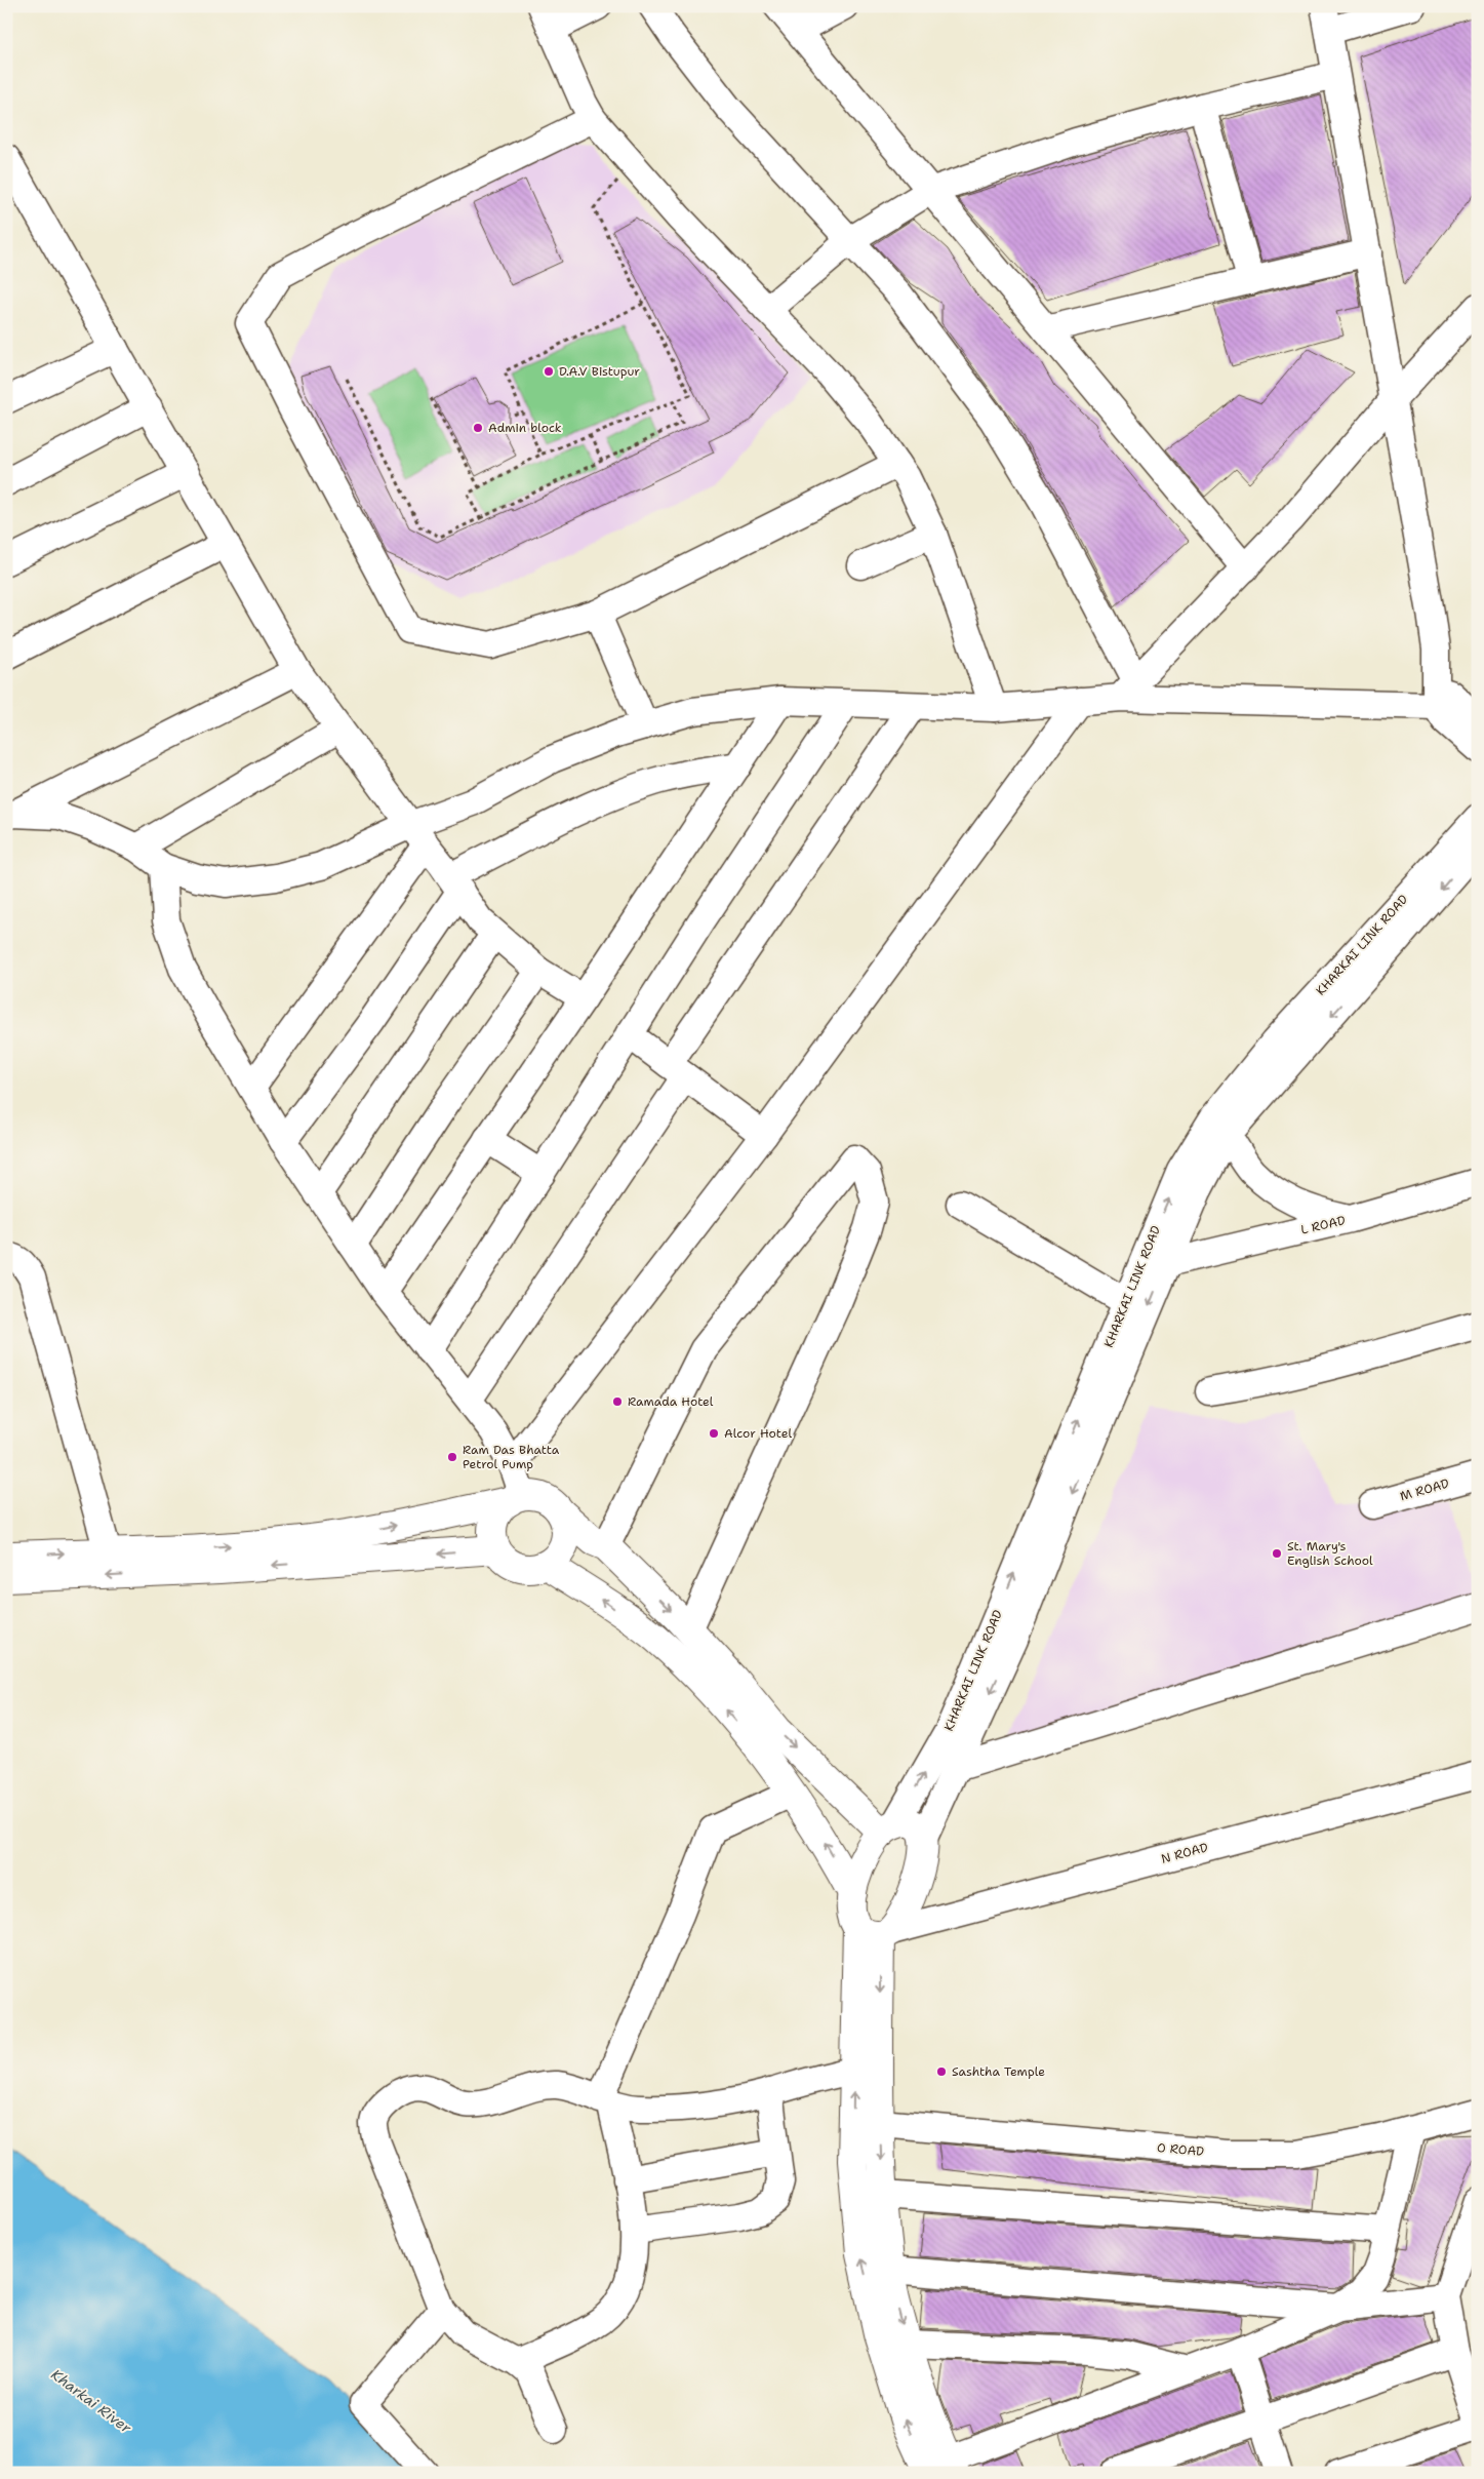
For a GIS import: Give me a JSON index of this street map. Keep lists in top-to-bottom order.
{
  "streets": {
    "street": [
      "KHARKAI LINK ROAD",
      "L ROAD",
      "M ROAD",
      "N ROAD",
      "O ROAD"
    ]
  },
  "water": ["Kharkai River"],
  "places": [
    "D.A.V Bistupur",
    "Admin block",
    "Ramada Hotel",
    "Alcor Hotel",
    "Ram Das Bhatta Petrol Pump",
    "St. Mary's English School",
    "Sashtha Temple"
  ]
}
